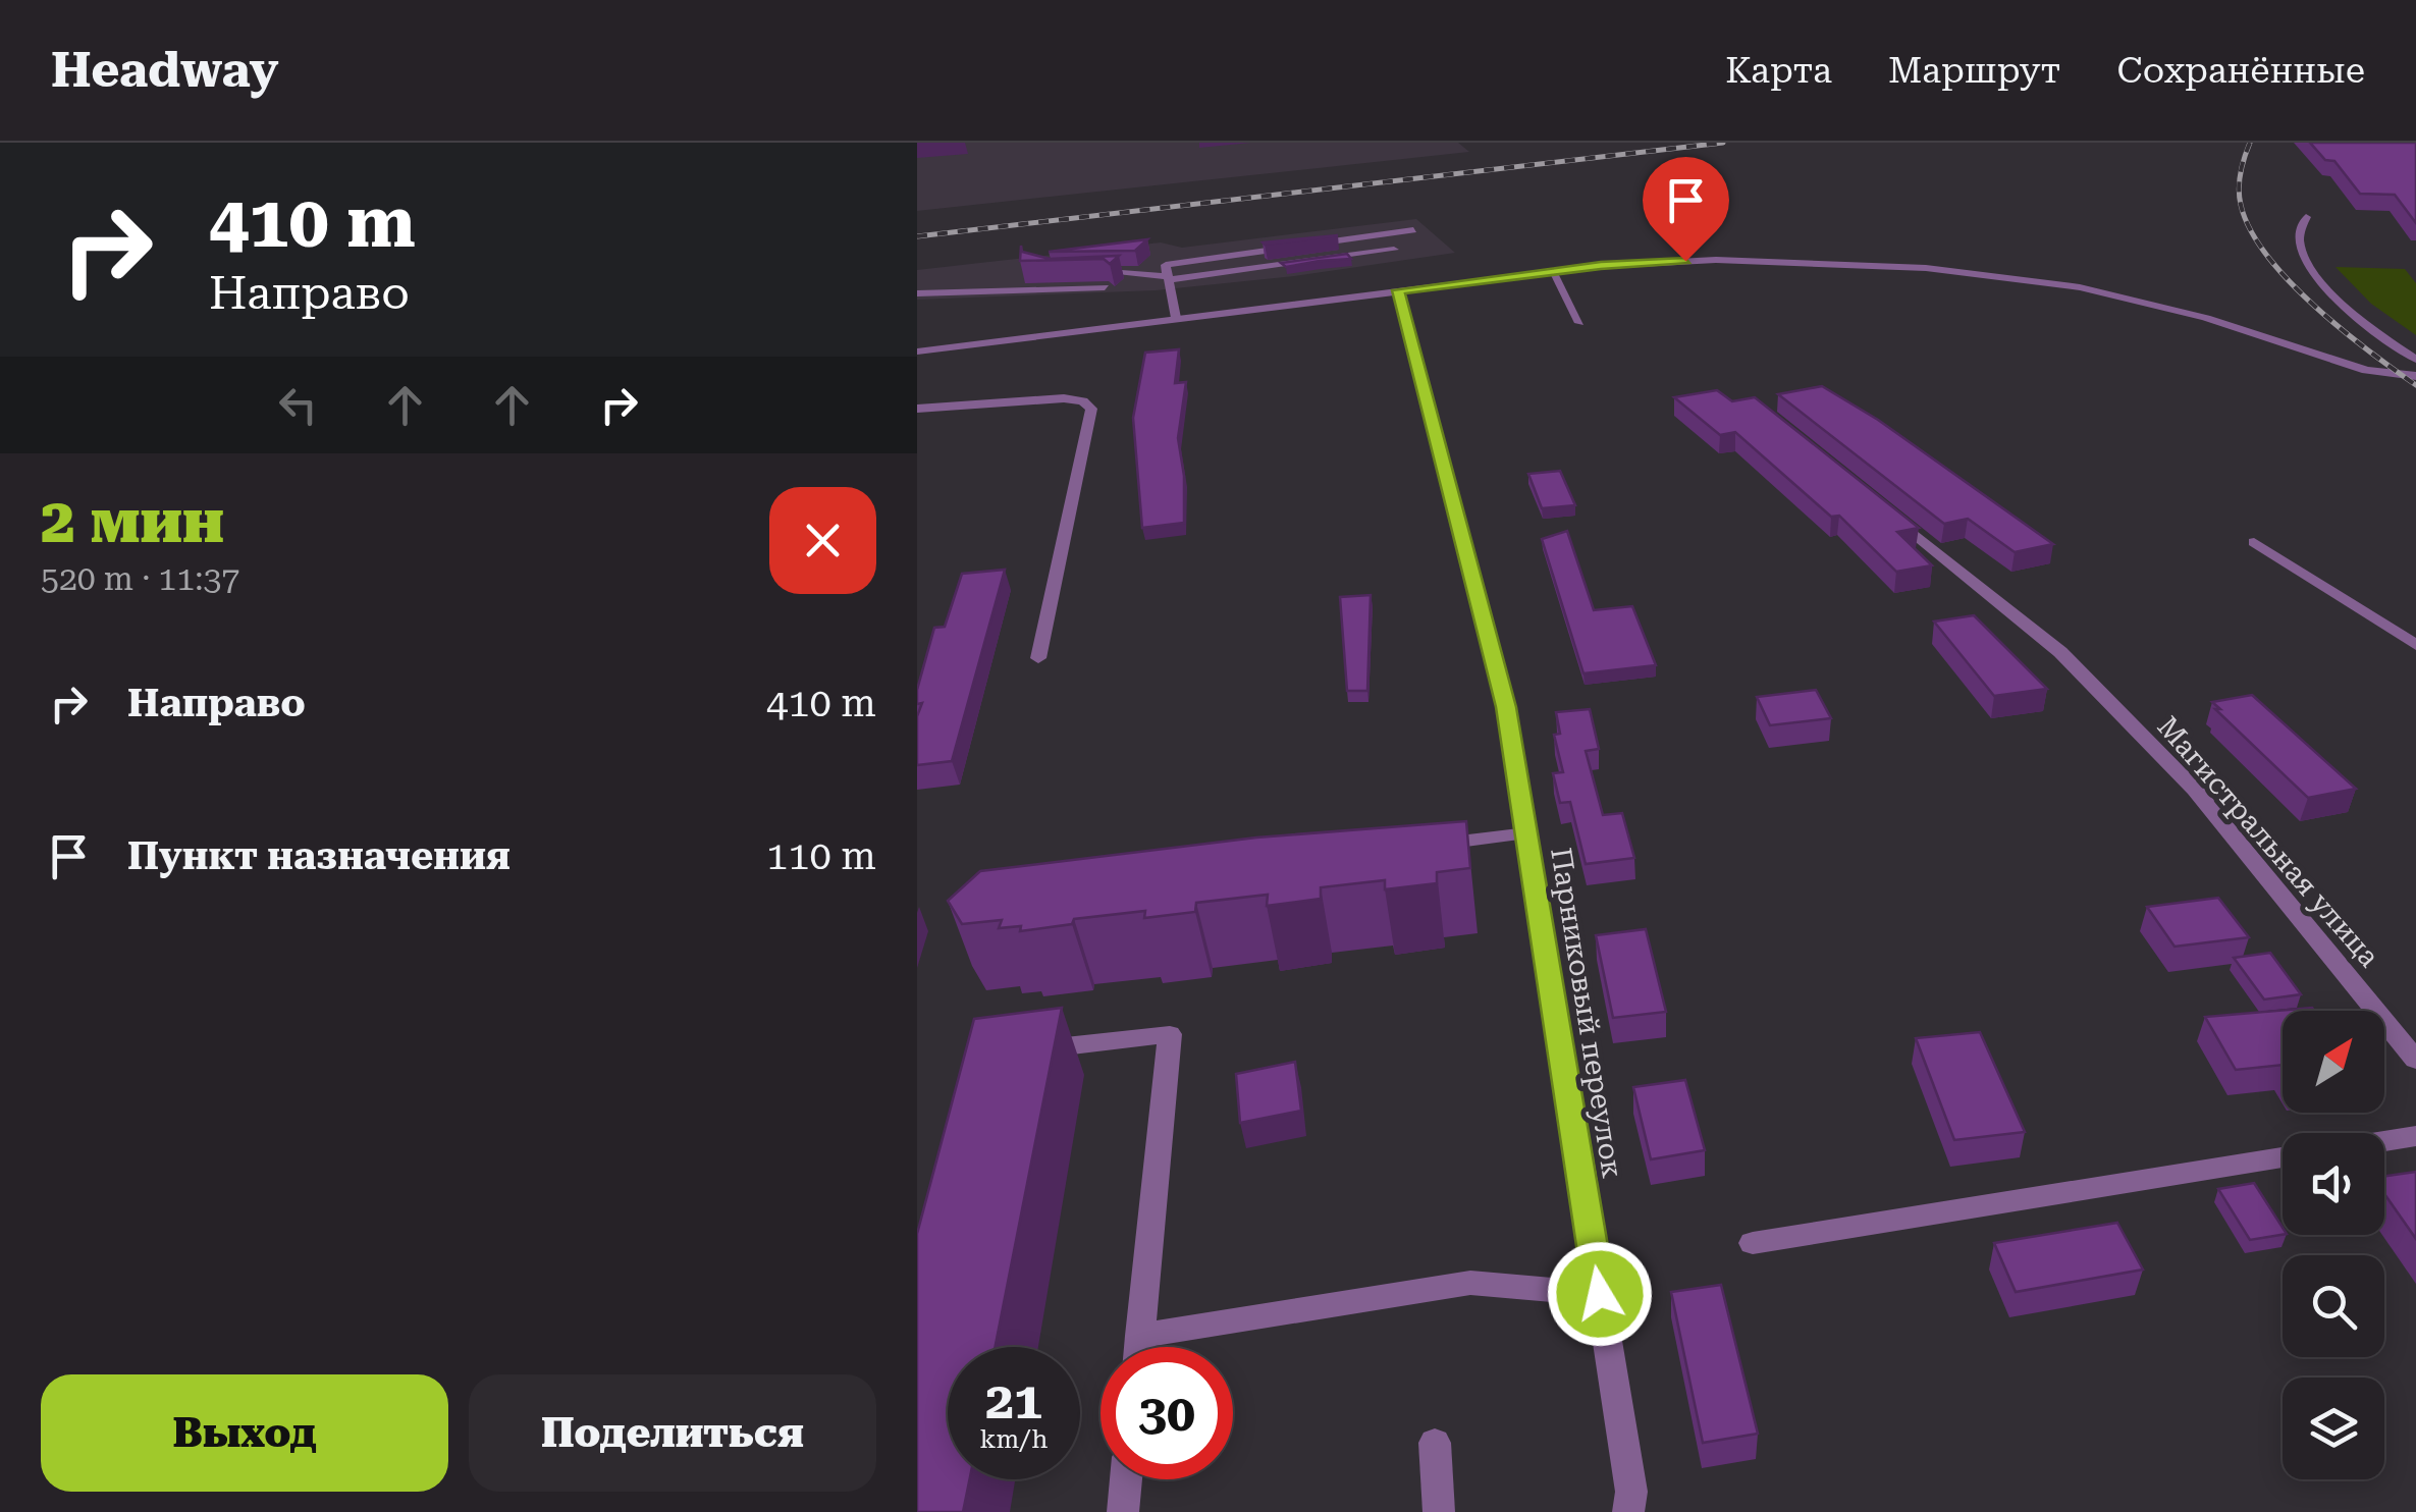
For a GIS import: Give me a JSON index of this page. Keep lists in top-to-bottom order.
{
  "streets": {
    "street": ["Магистральная улица", "Парниковый переулок"]
  },
  "north": "top right",
  "page": {
    "header": "Headway",
    "nav": ["Карта", "Маршрут", "Сохранённые"],
    "turn": ["410 m", "Направо"],
    "heading": ["2 мин", "520 m · 11:37"],
    "list": [
      {
        "name": "Направо",
        "value": "410 m"
      },
      {
        "name": "Пункт назначения",
        "value": "110 m"
      }
    ],
    "speed": "21 km/h",
    "limit": "30",
    "buttons": ["Выход", "Поделиться"]
  }
}
